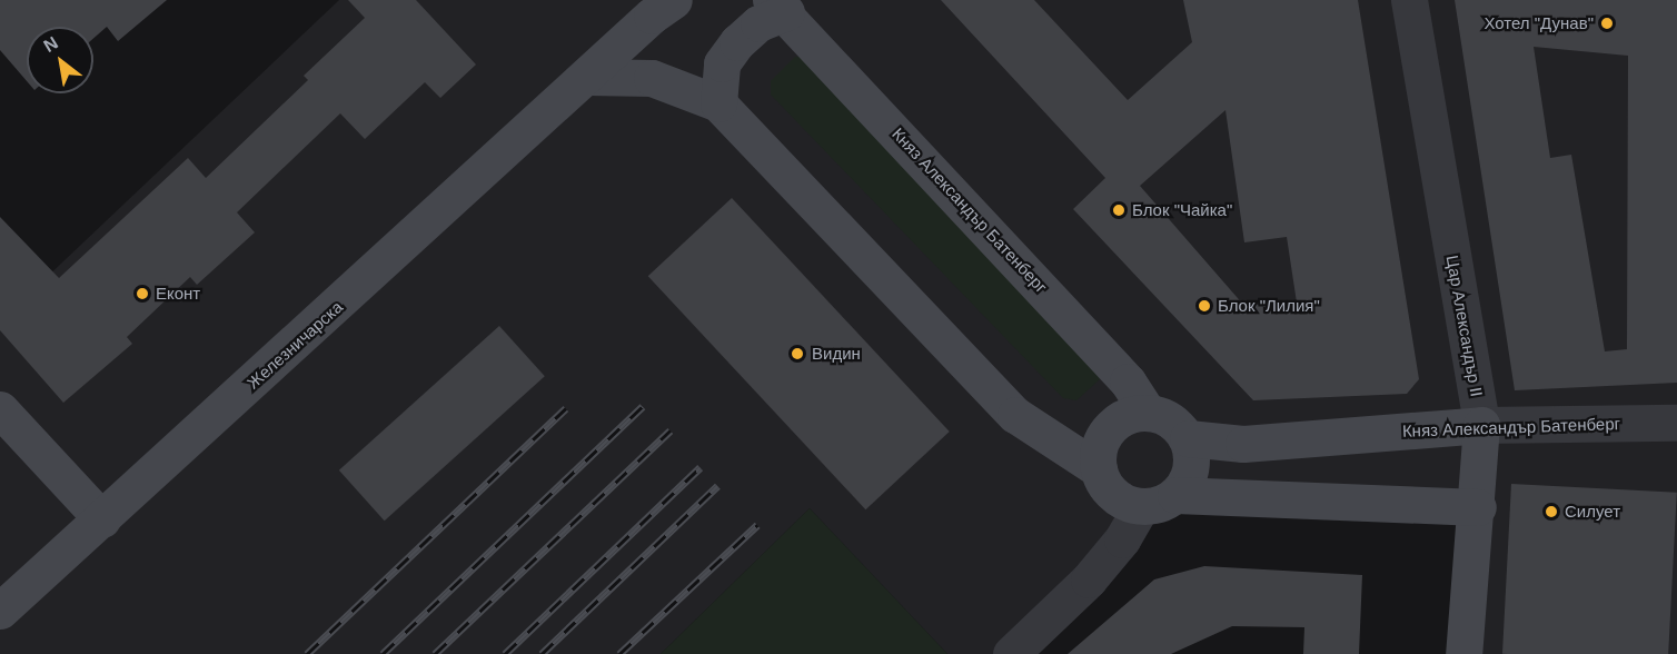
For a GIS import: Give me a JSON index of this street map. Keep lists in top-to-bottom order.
{
  "streets": {
    "street": ["Княз Александър Батенберг", "Цар Александър II", "Железничарска"]
  },
  "crossings": [
    ["Княз Александър Батенберг", "Цар Александър II"]
  ],
  "places": [
    "Хотел \"Дунав\"",
    "Блок \"Чайка\"",
    "Еконт",
    "Блок \"Лилия\"",
    "Видин",
    "Силует"
  ],
  "north": "top left"
}
